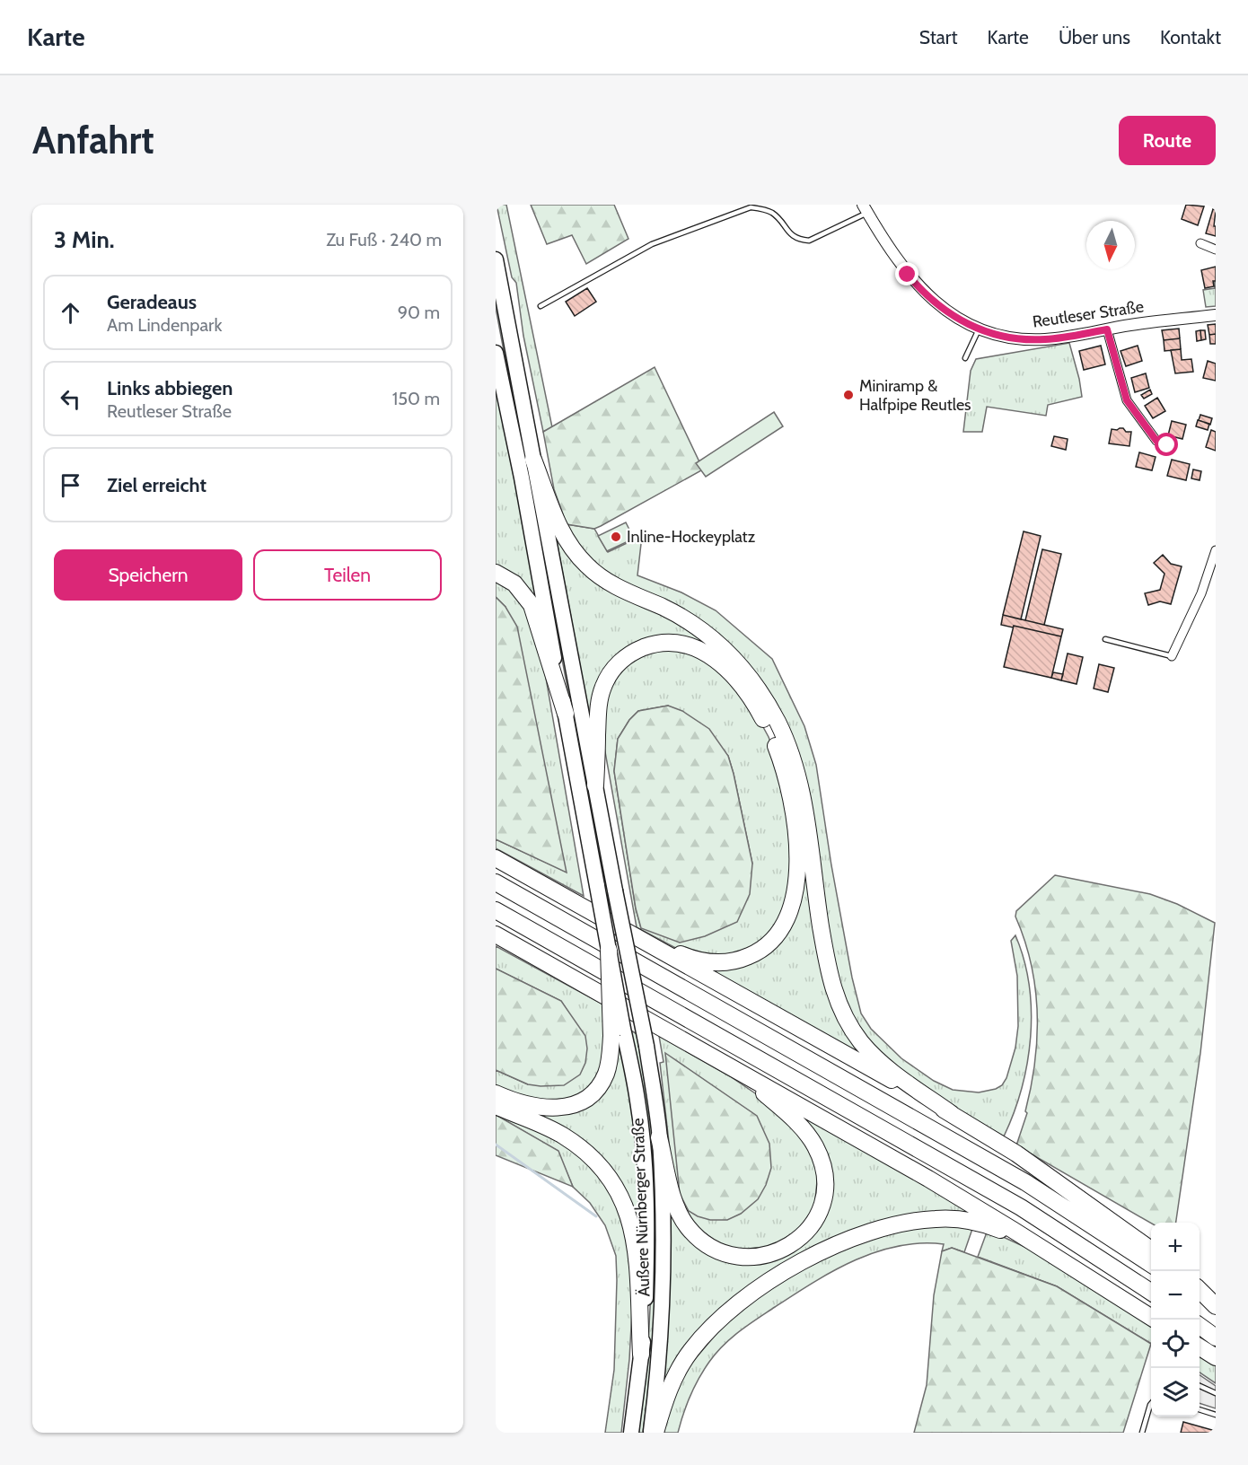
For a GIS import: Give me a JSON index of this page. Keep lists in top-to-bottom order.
{
  "streets": {
    "highway": ["Äußere Nürnberger Straße"],
    "street": ["Reutleser Straße"]
  },
  "places": ["Miniramp & Halfpipe Reutles", "Inline-Hockeyplatz"],
  "north": "bottom",
  "page": {
    "header": "Karte",
    "nav": [
      "Start",
      "Karte",
      "Über uns",
      "Kontakt"
    ],
    "buttons": [
      "Route",
      ["Speichern", "Teilen"]
    ],
    "title": "Anfahrt",
    "heading": ["3 Min.", "Zu Fuß · 240 m"],
    "list": [
      ["Geradeaus", "Am Lindenpark", "90 m"],
      ["Links abbiegen", "Reutleser Straße", "150 m"],
      "Ziel erreicht"
    ],
    "map_buttons": ["+", "−"]
  }
}
